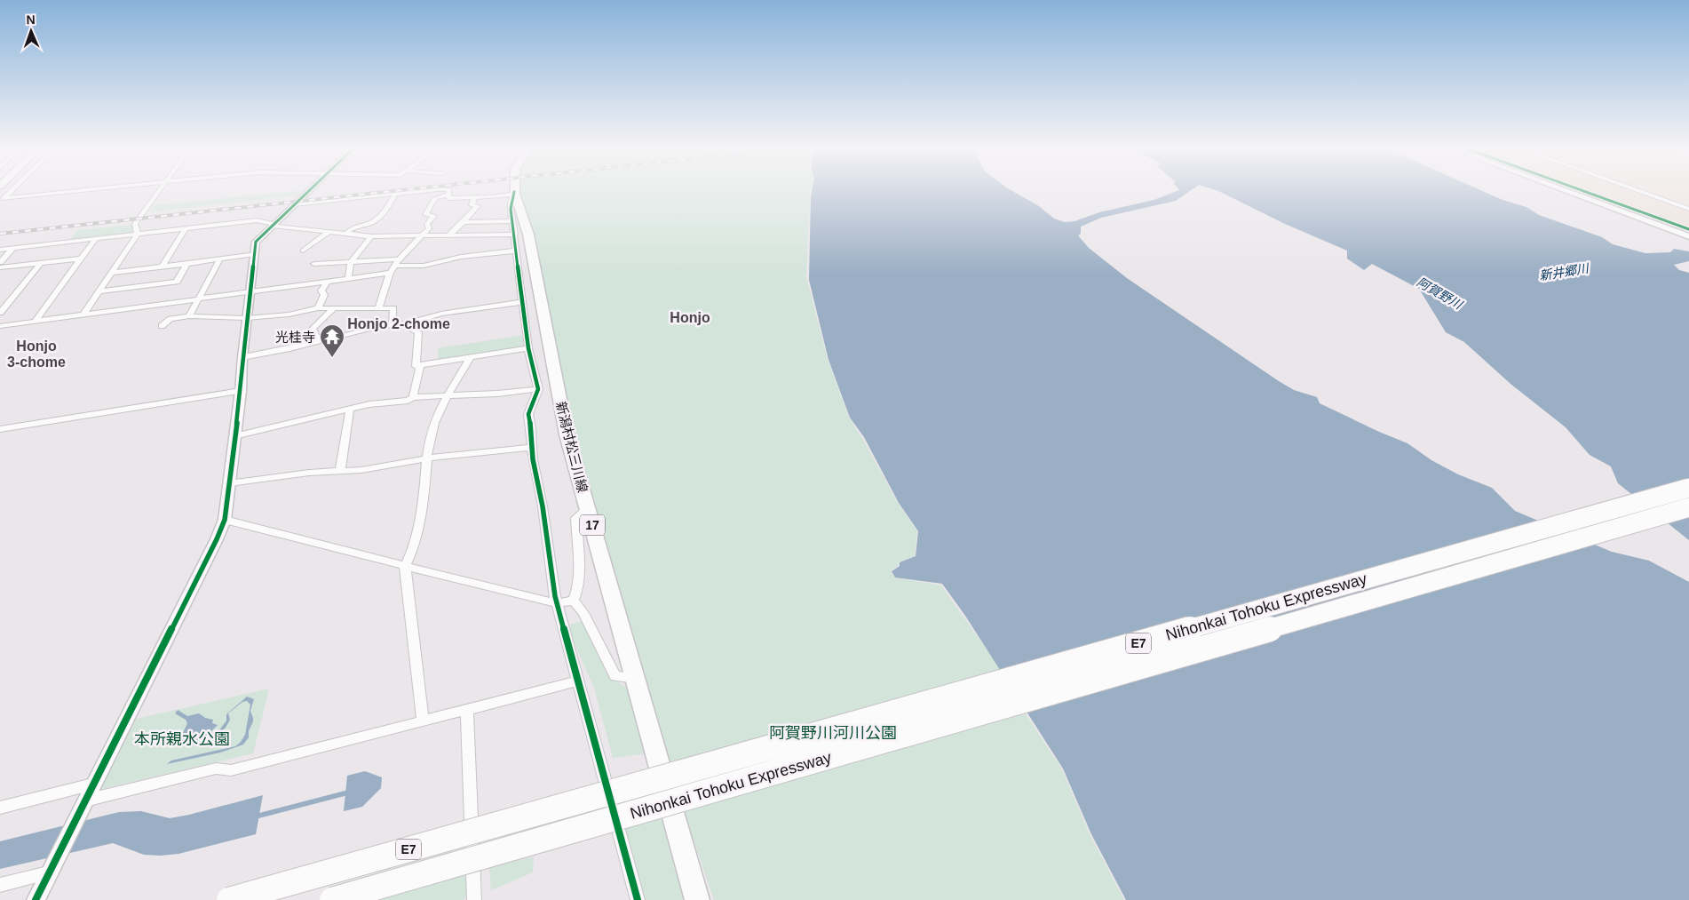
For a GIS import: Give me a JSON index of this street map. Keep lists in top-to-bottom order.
{
  "streets": {
    "highway": ["Nihonkai Tohoku Expressway", "E7"],
    "main road": ["新潟村松三川線", "17"]
  },
  "districts": ["Honjo", "Honjo 2-chome", "Honjo 3-chome"],
  "water": ["新井郷川", "阿賀野川"],
  "parks": ["阿賀野川河川公園", "本所親水公園"],
  "places": {
    "temple": ["光桂寺"]
  },
  "north": "top"
}
